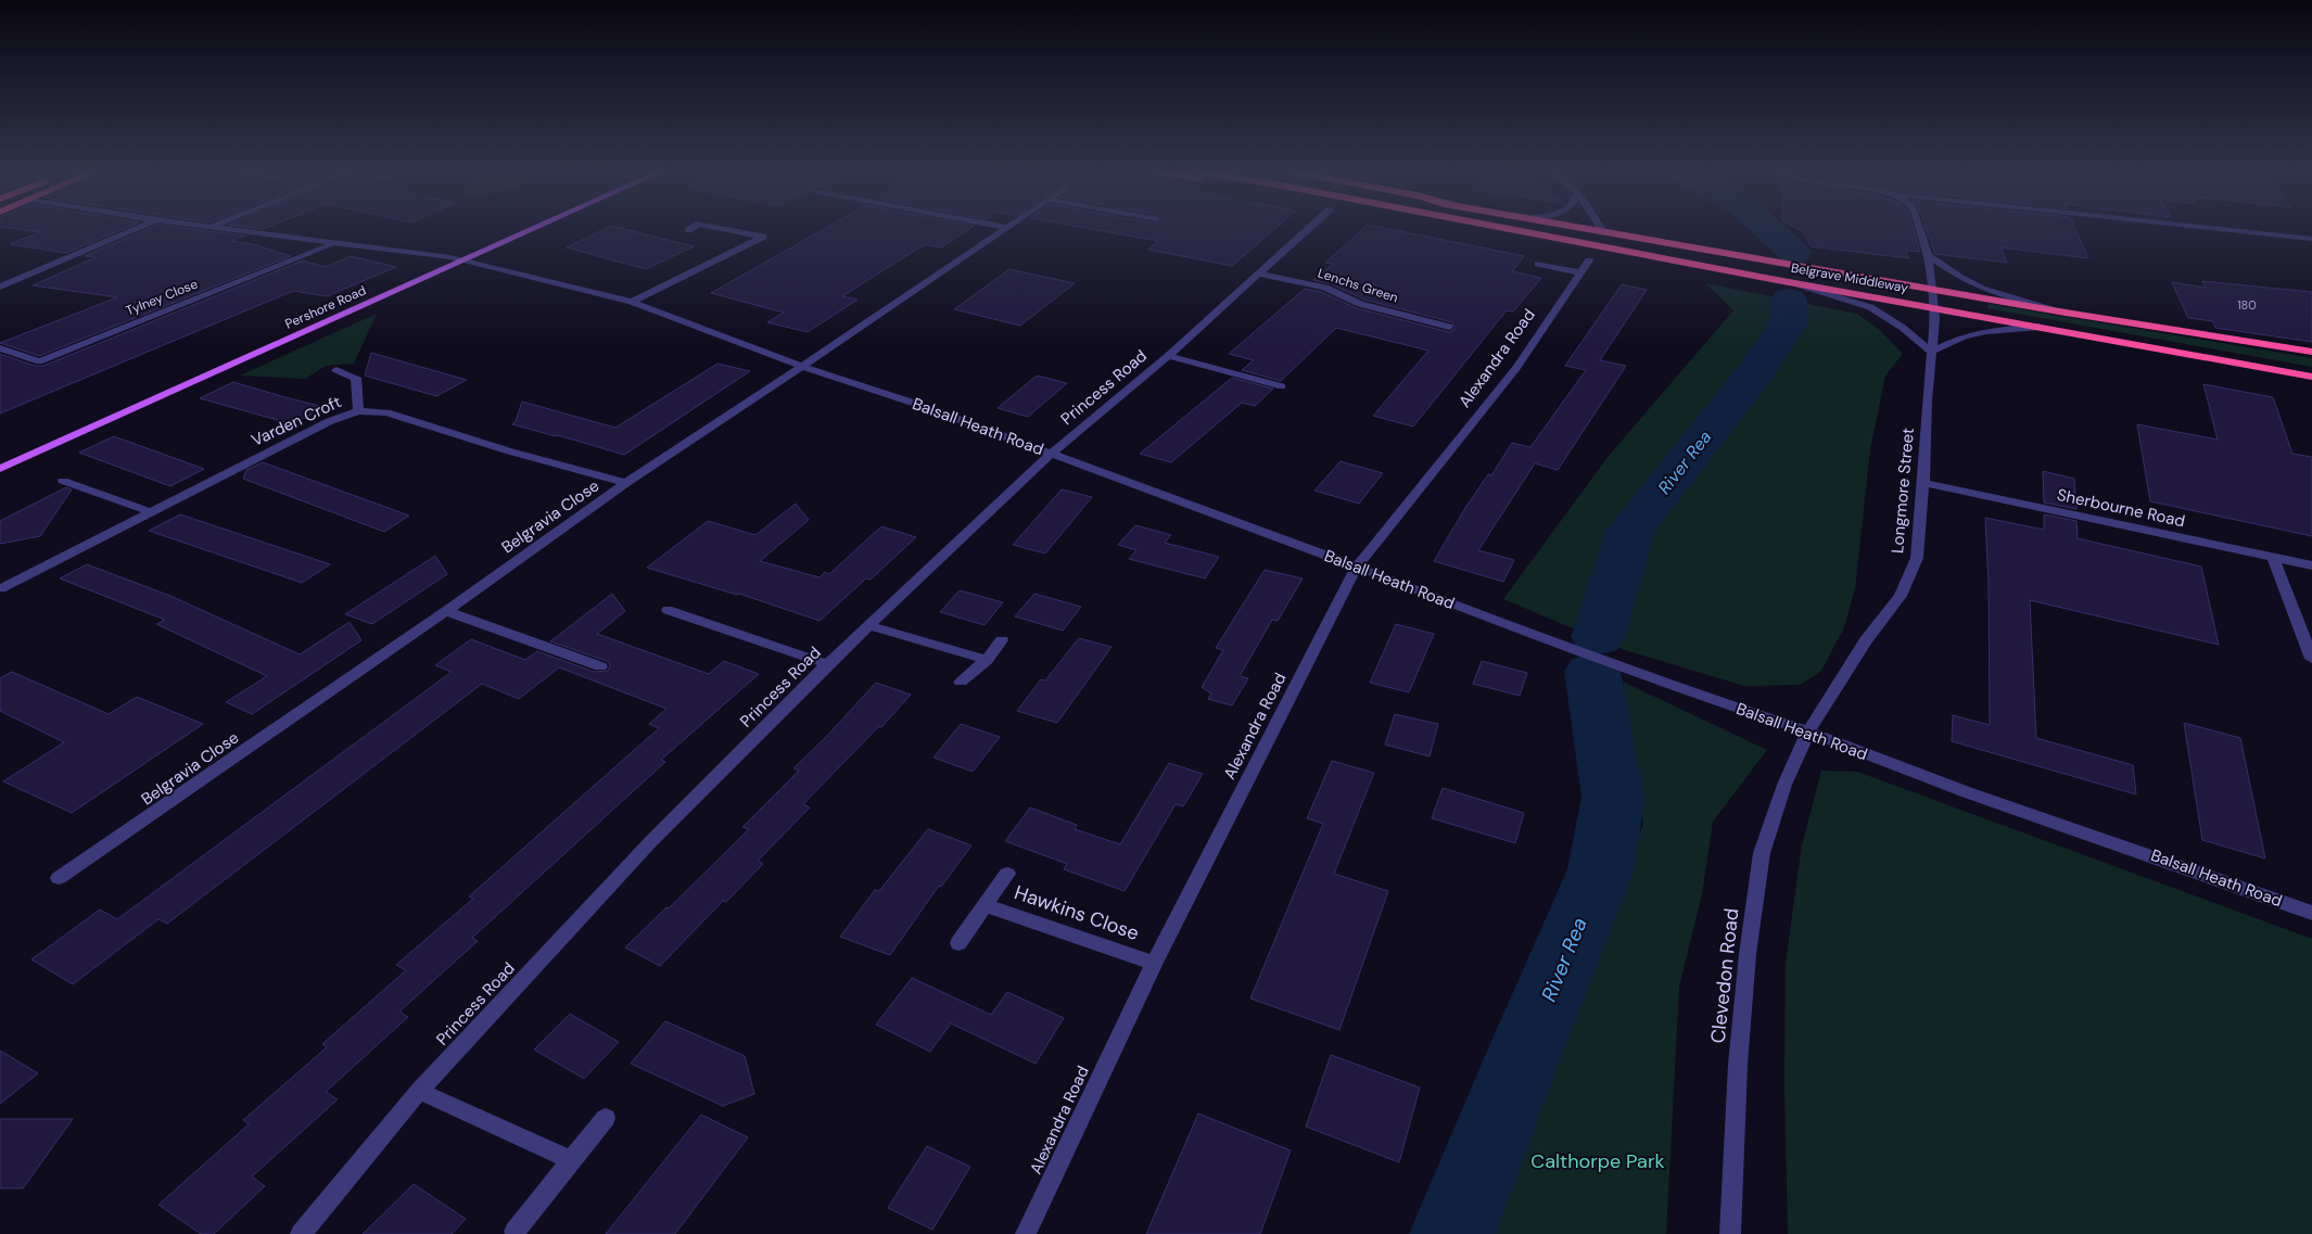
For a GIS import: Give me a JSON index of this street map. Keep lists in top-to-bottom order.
{
  "streets": {
    "highway": ["Belgrave Middleway"],
    "main road": ["Pershore Road"],
    "street": [
      "Lenchs Green",
      "Tylney Close",
      "Alexandra Road",
      "Princess Road",
      "Varden Croft",
      "Balsall Heath Road",
      "Longmore Street",
      "Sherbourne Road",
      "Belgravia Close",
      "Hawkins Close",
      "Clevedon Road"
    ]
  },
  "crossings": [
    ["Belgrave Middleway", "Longmore Street"],
    ["Lenchs Green", "Princess Road"],
    ["Tylney Close", "Balsall Heath Road"],
    ["Pershore Road", "Balsall Heath Road"],
    ["Alexandra Road", "Balsall Heath Road"],
    ["Alexandra Road", "Hawkins Close"],
    ["Princess Road", "Balsall Heath Road"],
    ["Varden Croft", "Belgravia Close"],
    ["Balsall Heath Road", "Longmore Street"],
    ["Balsall Heath Road", "Belgravia Close"],
    ["Balsall Heath Road", "Clevedon Road"],
    ["Longmore Street", "Sherbourne Road"],
    ["Longmore Street", "Clevedon Road"]
  ],
  "water": ["River Rea"],
  "parks": ["Calthorpe Park"],
  "house_numbers": ["180"]
}
